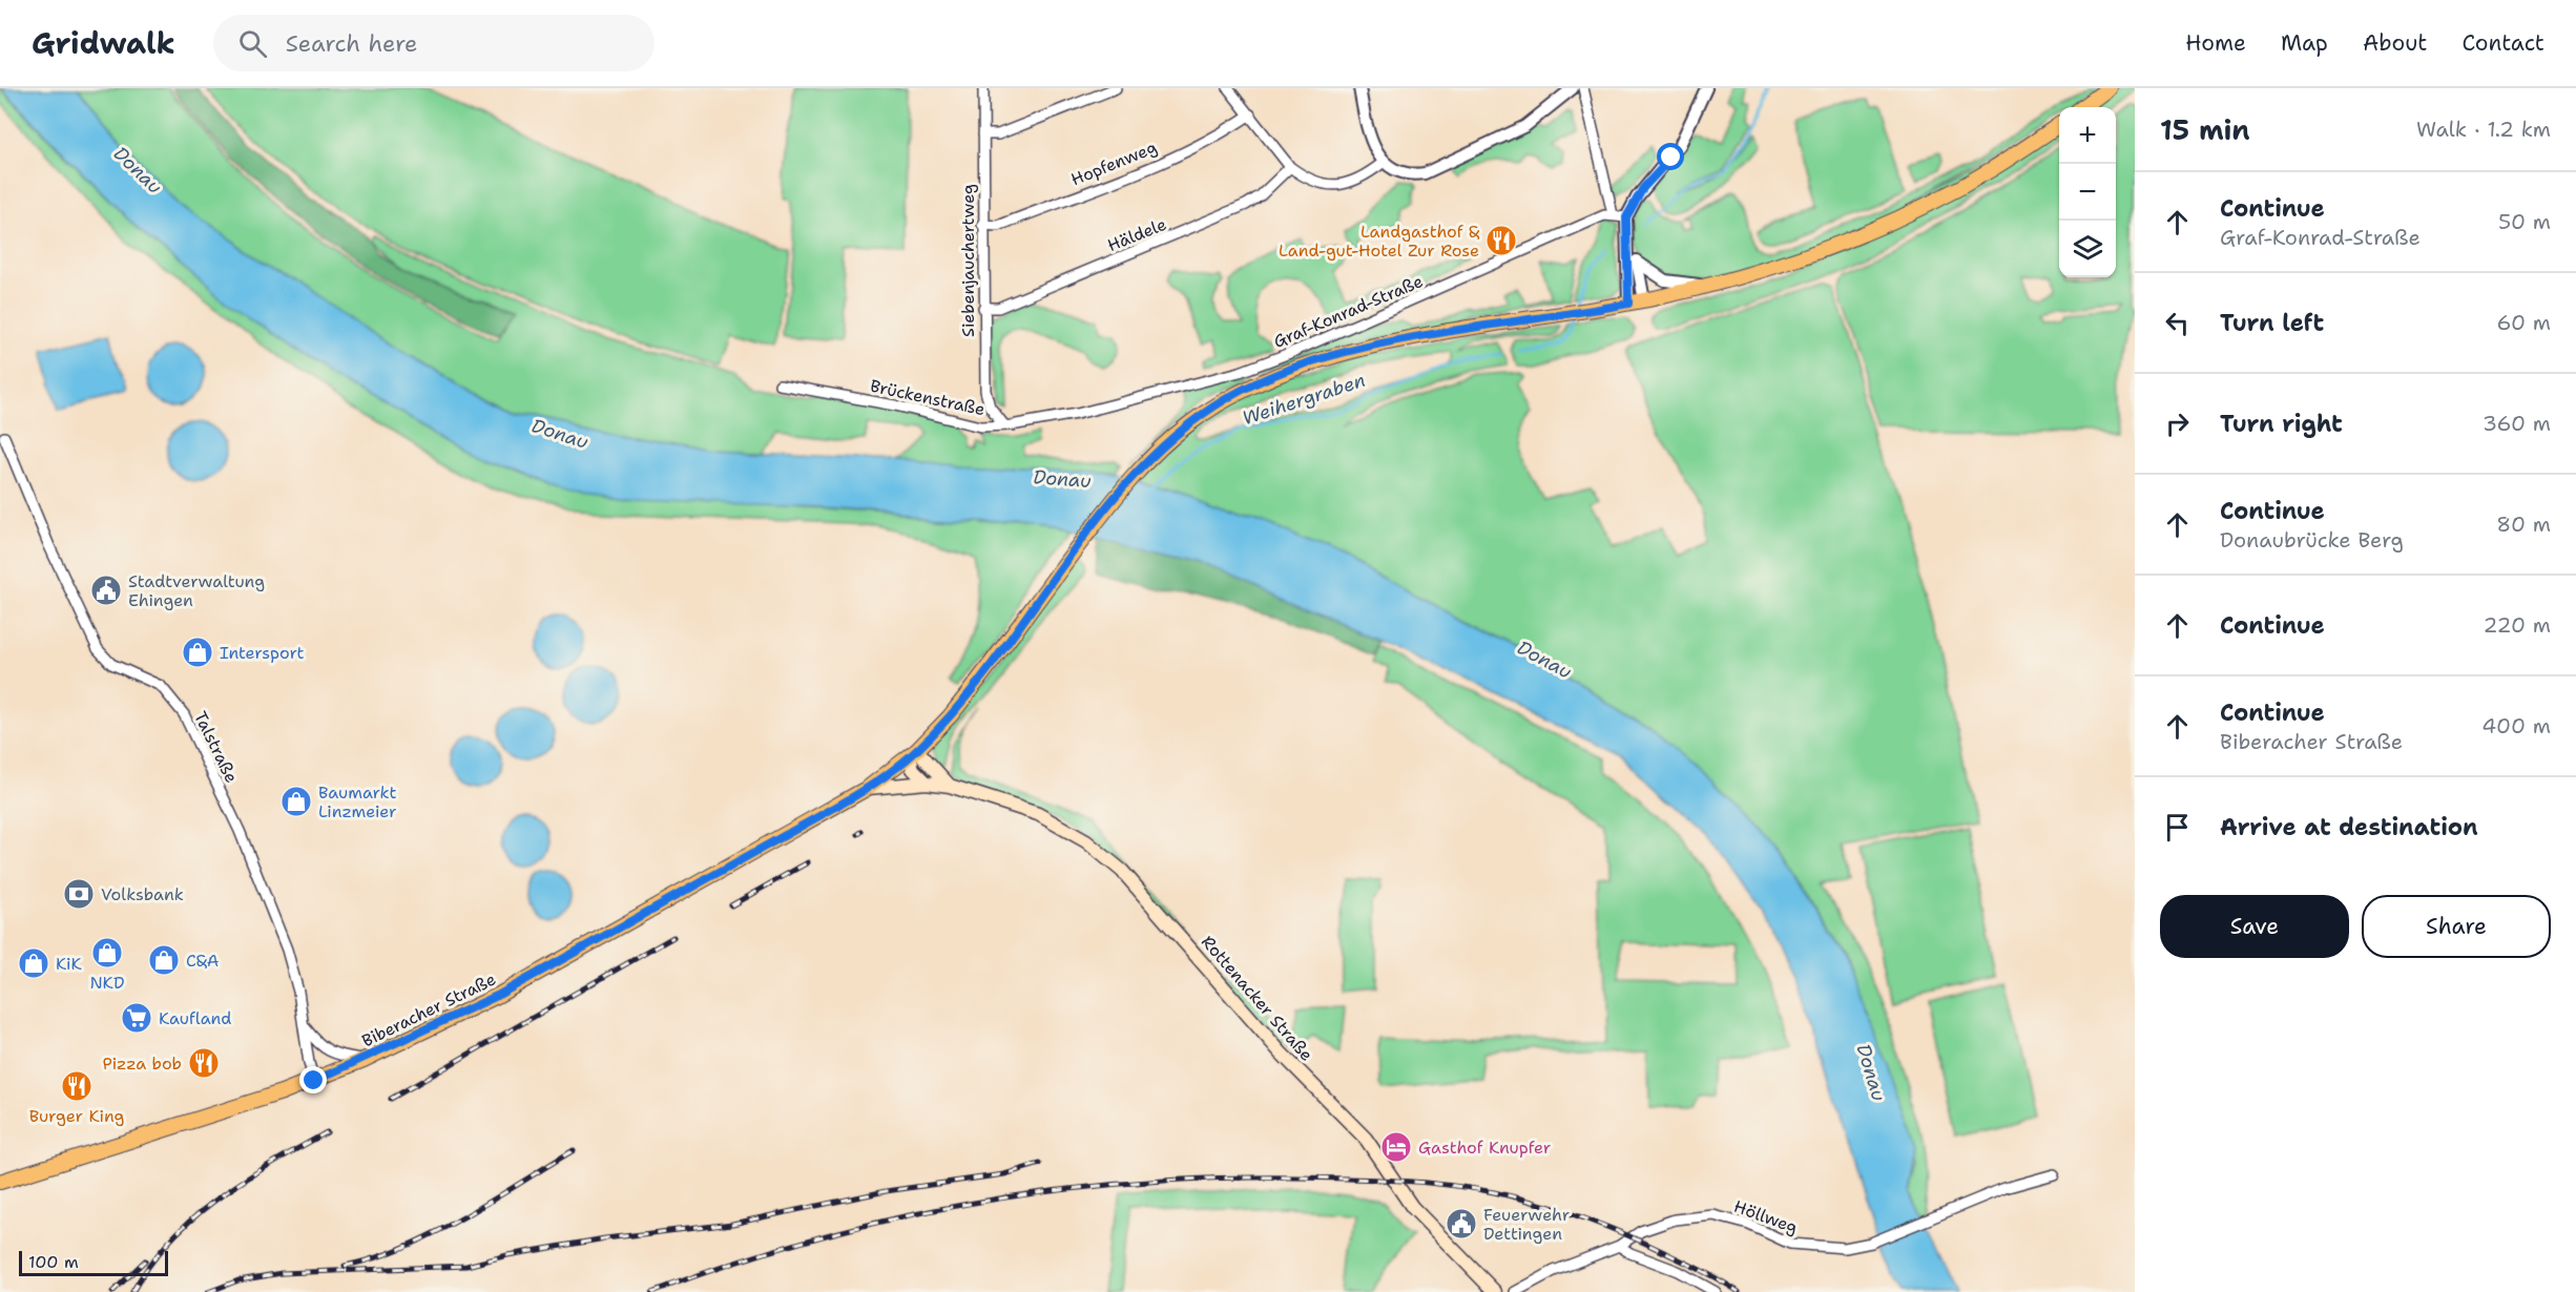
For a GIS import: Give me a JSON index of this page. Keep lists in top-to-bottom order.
{
  "streets": {
    "main road": ["Rottenacker Straße", "Biberacher Straße"],
    "street": [
      "Hopfenweg",
      "Häldele",
      "Siebenjauchertweg",
      "Graf-Konrad-Straße",
      "Brückenstraße",
      "Talstraße",
      "Höllweg"
    ]
  },
  "crossings": [
    ["Hopfenweg", "Siebenjauchertweg"],
    ["Häldele", "Siebenjauchertweg"],
    ["Siebenjauchertweg", "Brückenstraße"],
    ["Graf-Konrad-Straße", "Brückenstraße"],
    ["Talstraße", "Biberacher Straße"],
    ["Rottenacker Straße", "Biberacher Straße"]
  ],
  "water": ["Donau", "Weihergraben"],
  "places": {
    "restaurant": ["Landgasthof & Land-gut-Hotel Zur Rose", "Pizza bob", "Burger King"],
    "public building": ["Stadtverwaltung Ehingen", "Feuerwehr Dettingen"],
    "shop": [
      "Intersport",
      "Baumarkt Linzmeier",
      "NKD",
      "C&A",
      "KiK"
    ],
    "bank": ["Volksbank"],
    "supermarket": ["Kaufland"],
    "hotel": ["Gasthof Knupfer"]
  },
  "scale_bar": "100 m",
  "page": {
    "header": "Gridwalk",
    "search": "Search here",
    "nav": [
      "Home",
      "Map",
      "About",
      "Contact"
    ],
    "heading": ["15 min", "Walk · 1.2 km"],
    "map_buttons": ["+", "−"],
    "list": [
      ["Continue", "Graf-Konrad-Straße", "50 m"],
      ["Turn left", "60 m"],
      ["Turn right", "360 m"],
      ["Continue", "Donaubrücke Berg", "80 m"],
      ["Continue", "220 m"],
      ["Continue", "Biberacher Straße", "400 m"],
      "Arrive at destination"
    ],
    "buttons": ["Save", "Share"],
    "scale": "100 m"
  }
}
